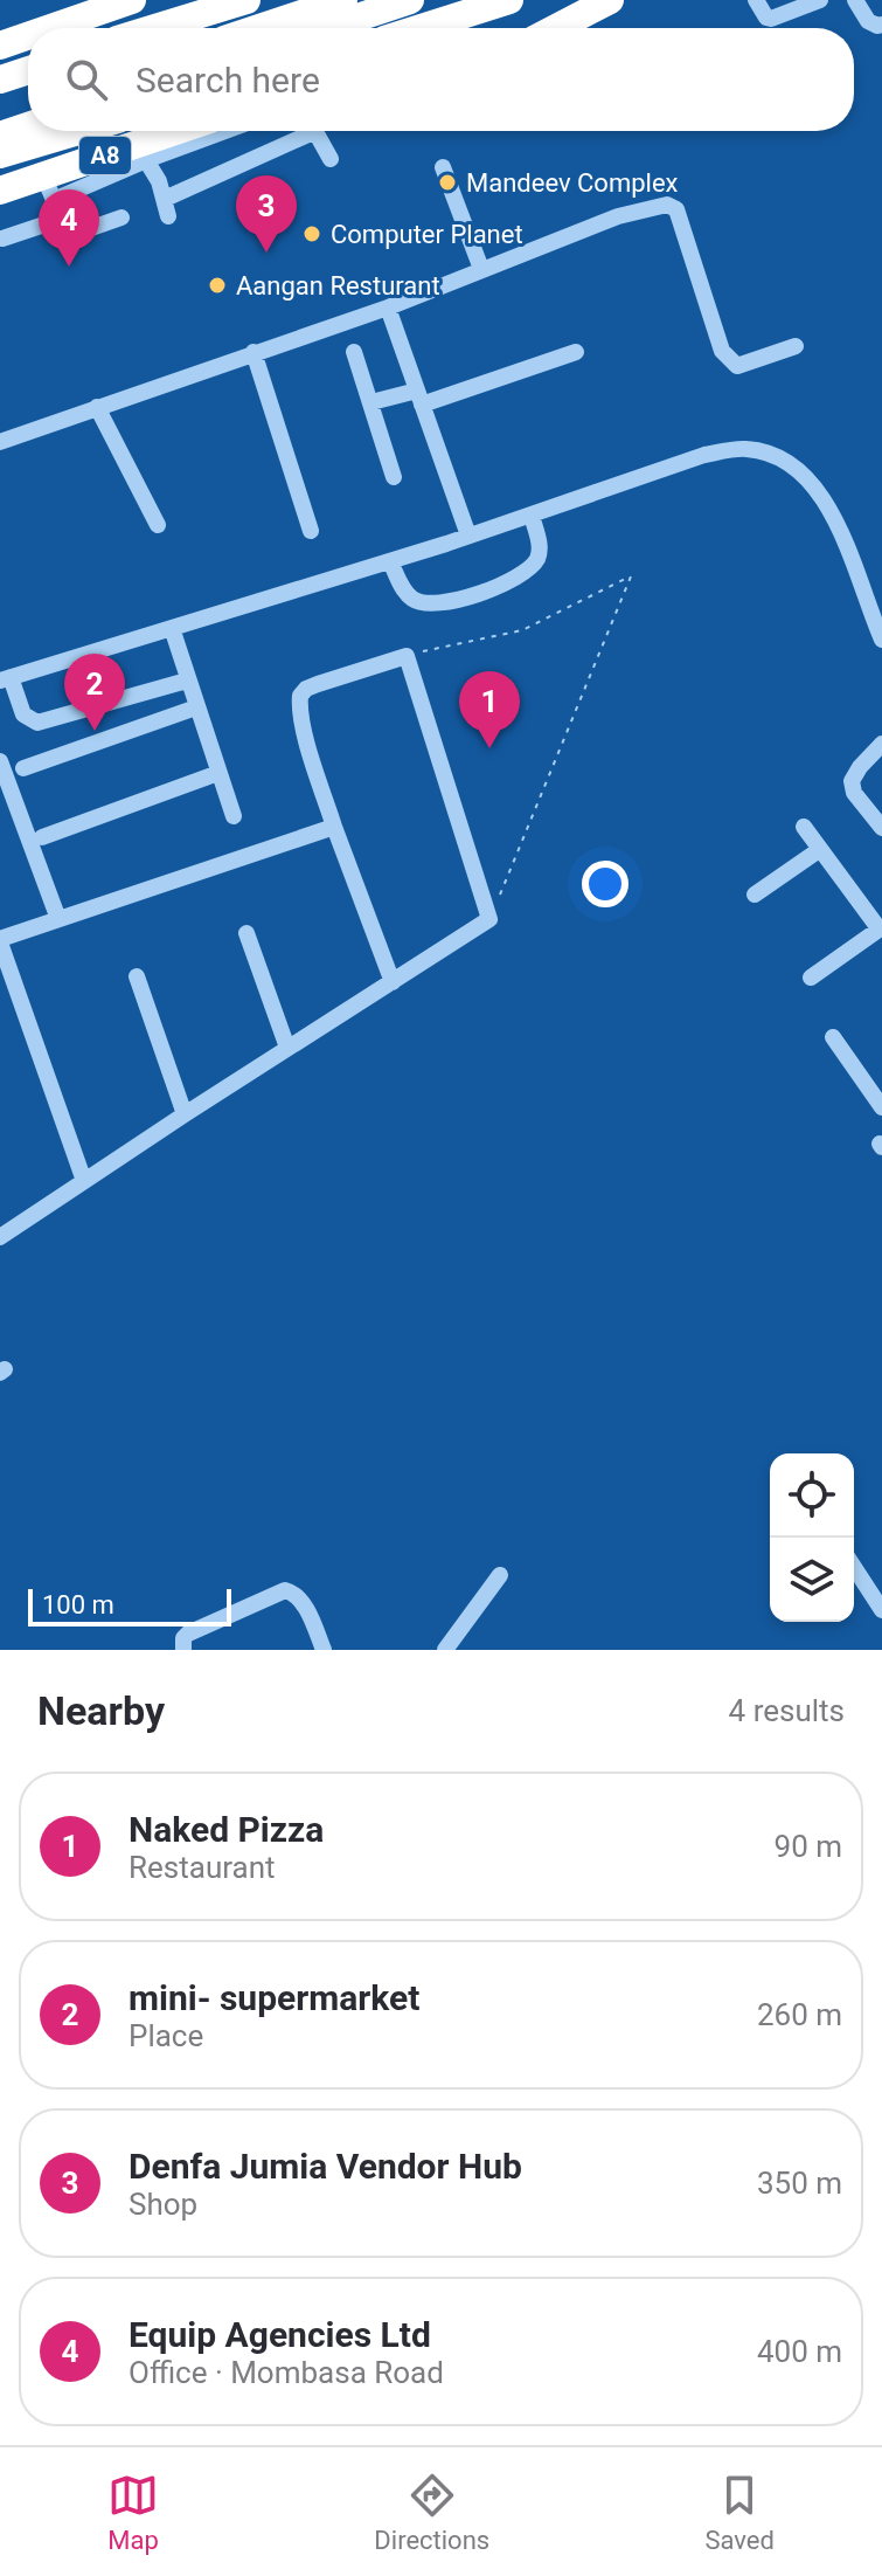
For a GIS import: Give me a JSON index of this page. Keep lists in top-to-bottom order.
{
  "streets": {
    "highway": ["A8"]
  },
  "places": ["Mandeev Complex", "Computer Planet", "Aangan Resturant"],
  "scale_bar": "100 m",
  "page": {
    "search": "Search here",
    "pins": [
      "3",
      "4",
      "2",
      "1"
    ],
    "scale": "100 m",
    "heading": ["Nearby", "4 results"],
    "list": [
      {
        "mark": "1",
        "name": "Naked Pizza",
        "note": "Restaurant",
        "value": "90 m"
      },
      {
        "mark": "2",
        "name": "mini- supermarket",
        "note": "Place",
        "value": "260 m"
      },
      {
        "mark": "3",
        "name": "Denfa Jumia Vendor Hub",
        "note": "Shop",
        "value": "350 m"
      },
      {
        "mark": "4",
        "name": "Equip Agencies Ltd",
        "note": "Office · Mombasa Road",
        "value": "400 m"
      }
    ],
    "nav": ["Map", "Directions", "Saved"]
  }
}
